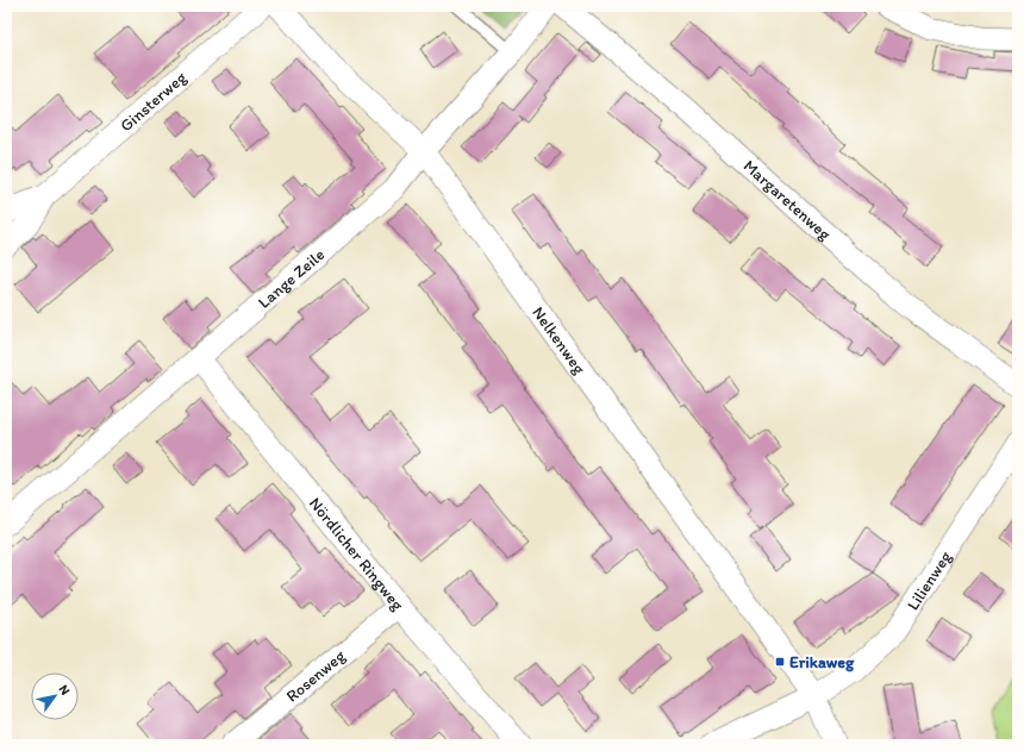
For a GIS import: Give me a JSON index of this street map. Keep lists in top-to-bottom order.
{
  "streets": {
    "street": [
      "Ginsterweg",
      "Margaretenweg",
      "Lange Zeile",
      "Nelkenweg",
      "Nördlicher Ringweg",
      "Lilienweg",
      "Rosenweg"
    ]
  },
  "crossings": [
    ["Lange Zeile", "Nelkenweg"],
    ["Lange Zeile", "Nördlicher Ringweg"],
    ["Nelkenweg", "Lilienweg"],
    ["Nördlicher Ringweg", "Rosenweg"]
  ],
  "places": {
    "transit": ["Erikaweg"]
  },
  "north": "top right"
}
